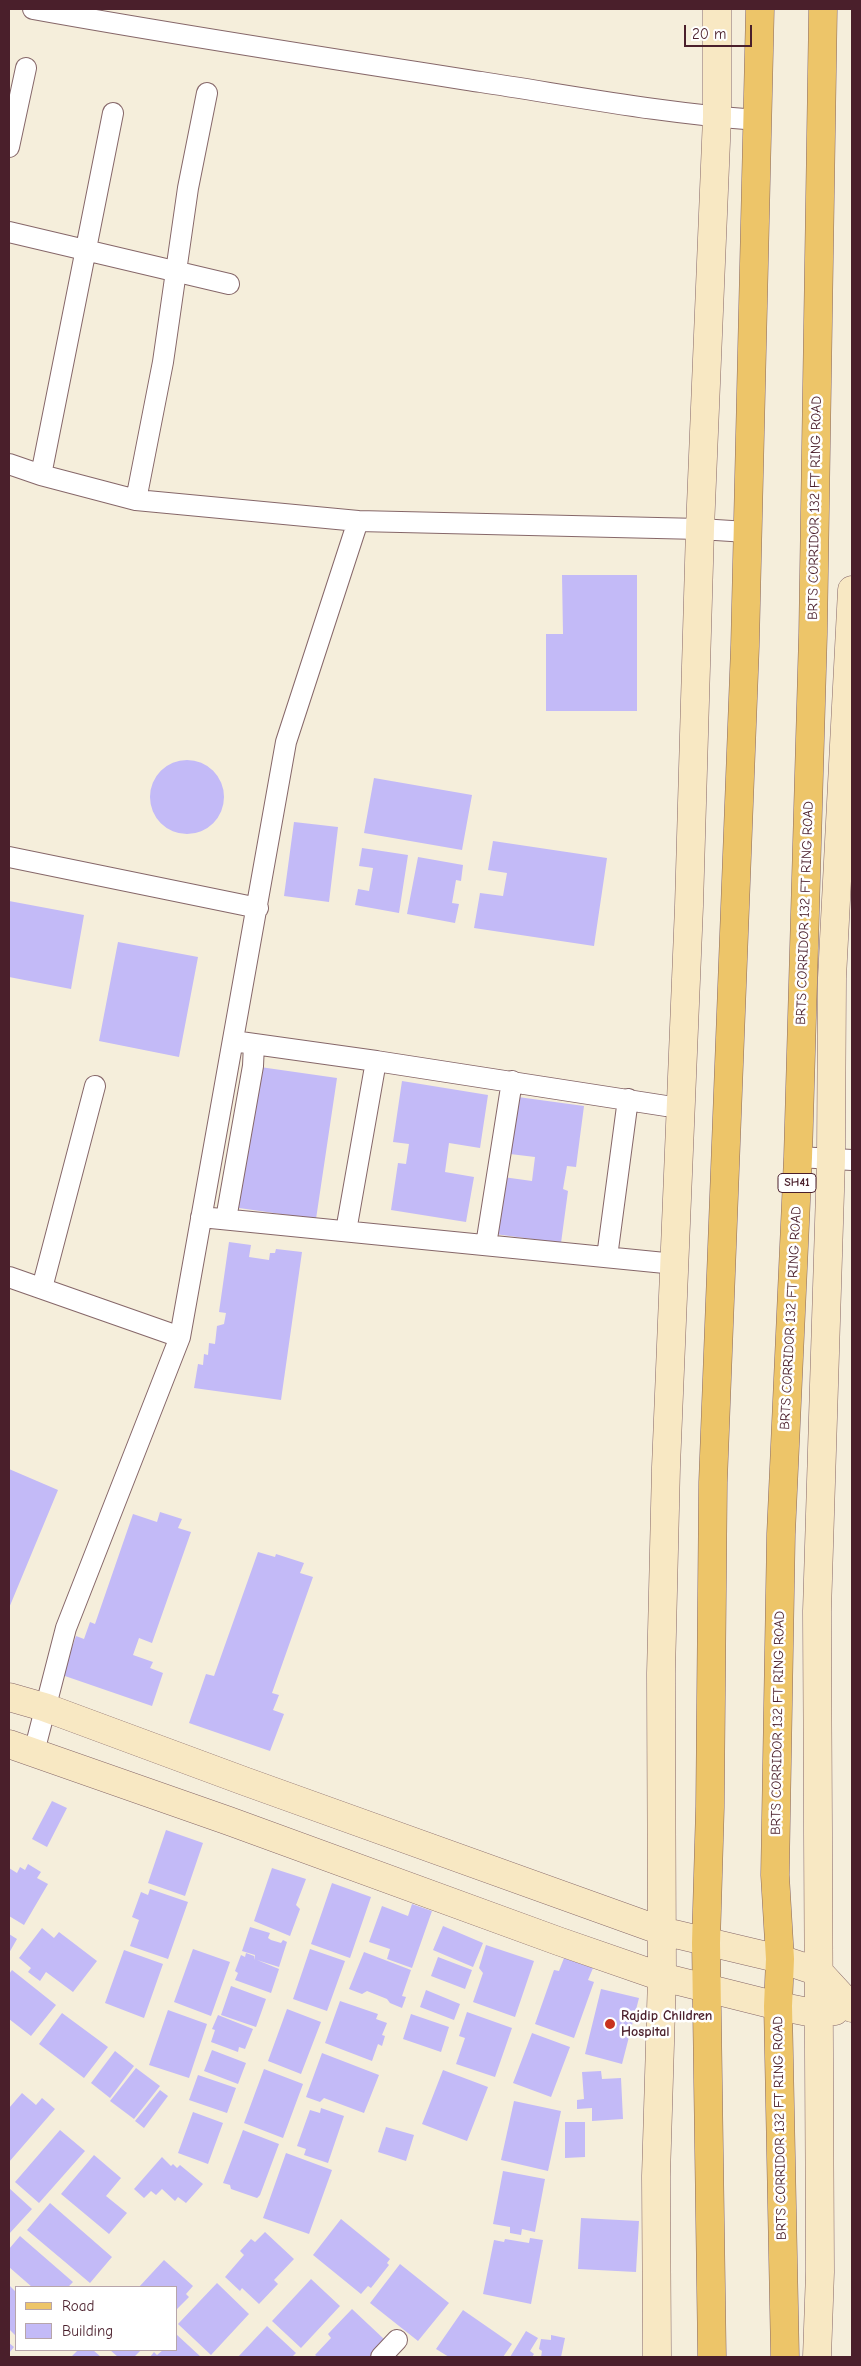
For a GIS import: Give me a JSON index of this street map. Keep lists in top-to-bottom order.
{
  "streets": {
    "main road": ["BRTS CORRIDOR 132 FT RING ROAD", "SH41"]
  },
  "places": ["Rajdip Children Hospital"],
  "legend": ["Road", "Building"],
  "scale_bar": "20 m"
}
